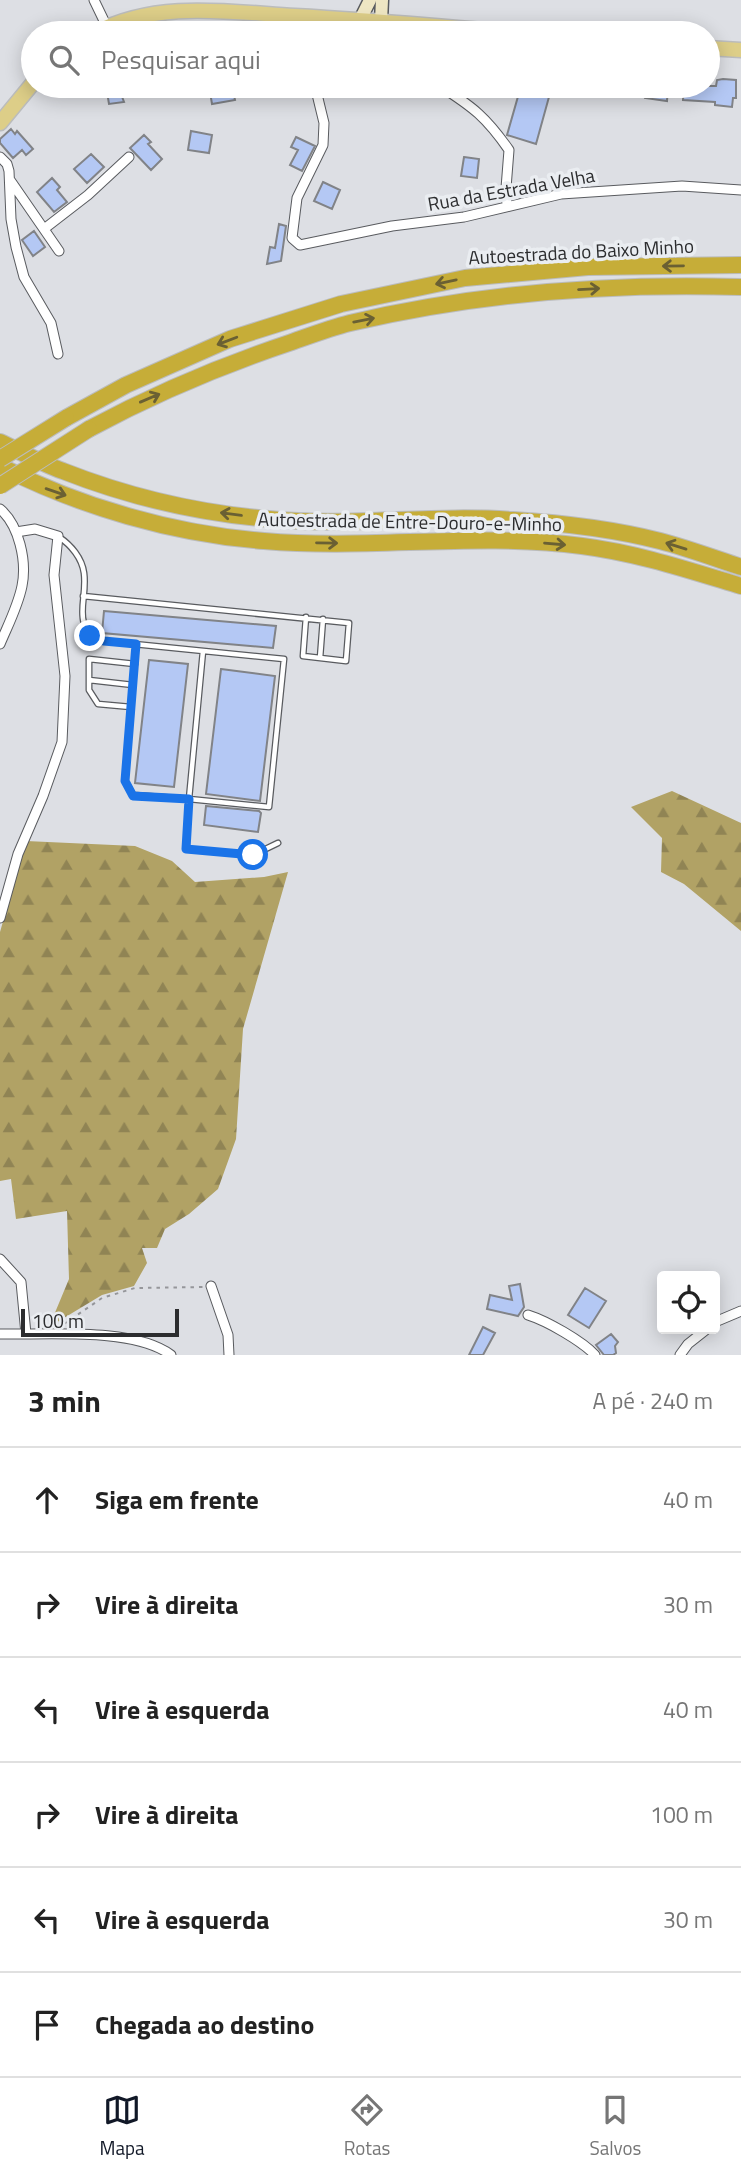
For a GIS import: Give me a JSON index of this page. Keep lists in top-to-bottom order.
{
  "streets": {
    "highway": ["Autoestrada do Baixo Minho", "Autoestrada de Entre-Douro-e-Minho"],
    "street": ["Rua da Estrada Velha"]
  },
  "scale_bar": "100 m",
  "page": {
    "search": "Pesquisar aqui",
    "scale": "100 m",
    "heading": ["3 min", "A pé · 240 m"],
    "list": [
      ["Siga em frente", "40 m"],
      ["Vire à direita", "30 m"],
      ["Vire à esquerda", "40 m"],
      ["Vire à direita", "100 m"],
      ["Vire à esquerda", "30 m"],
      "Chegada ao destino"
    ],
    "nav": ["Mapa", "Rotas", "Salvos"]
  }
}
